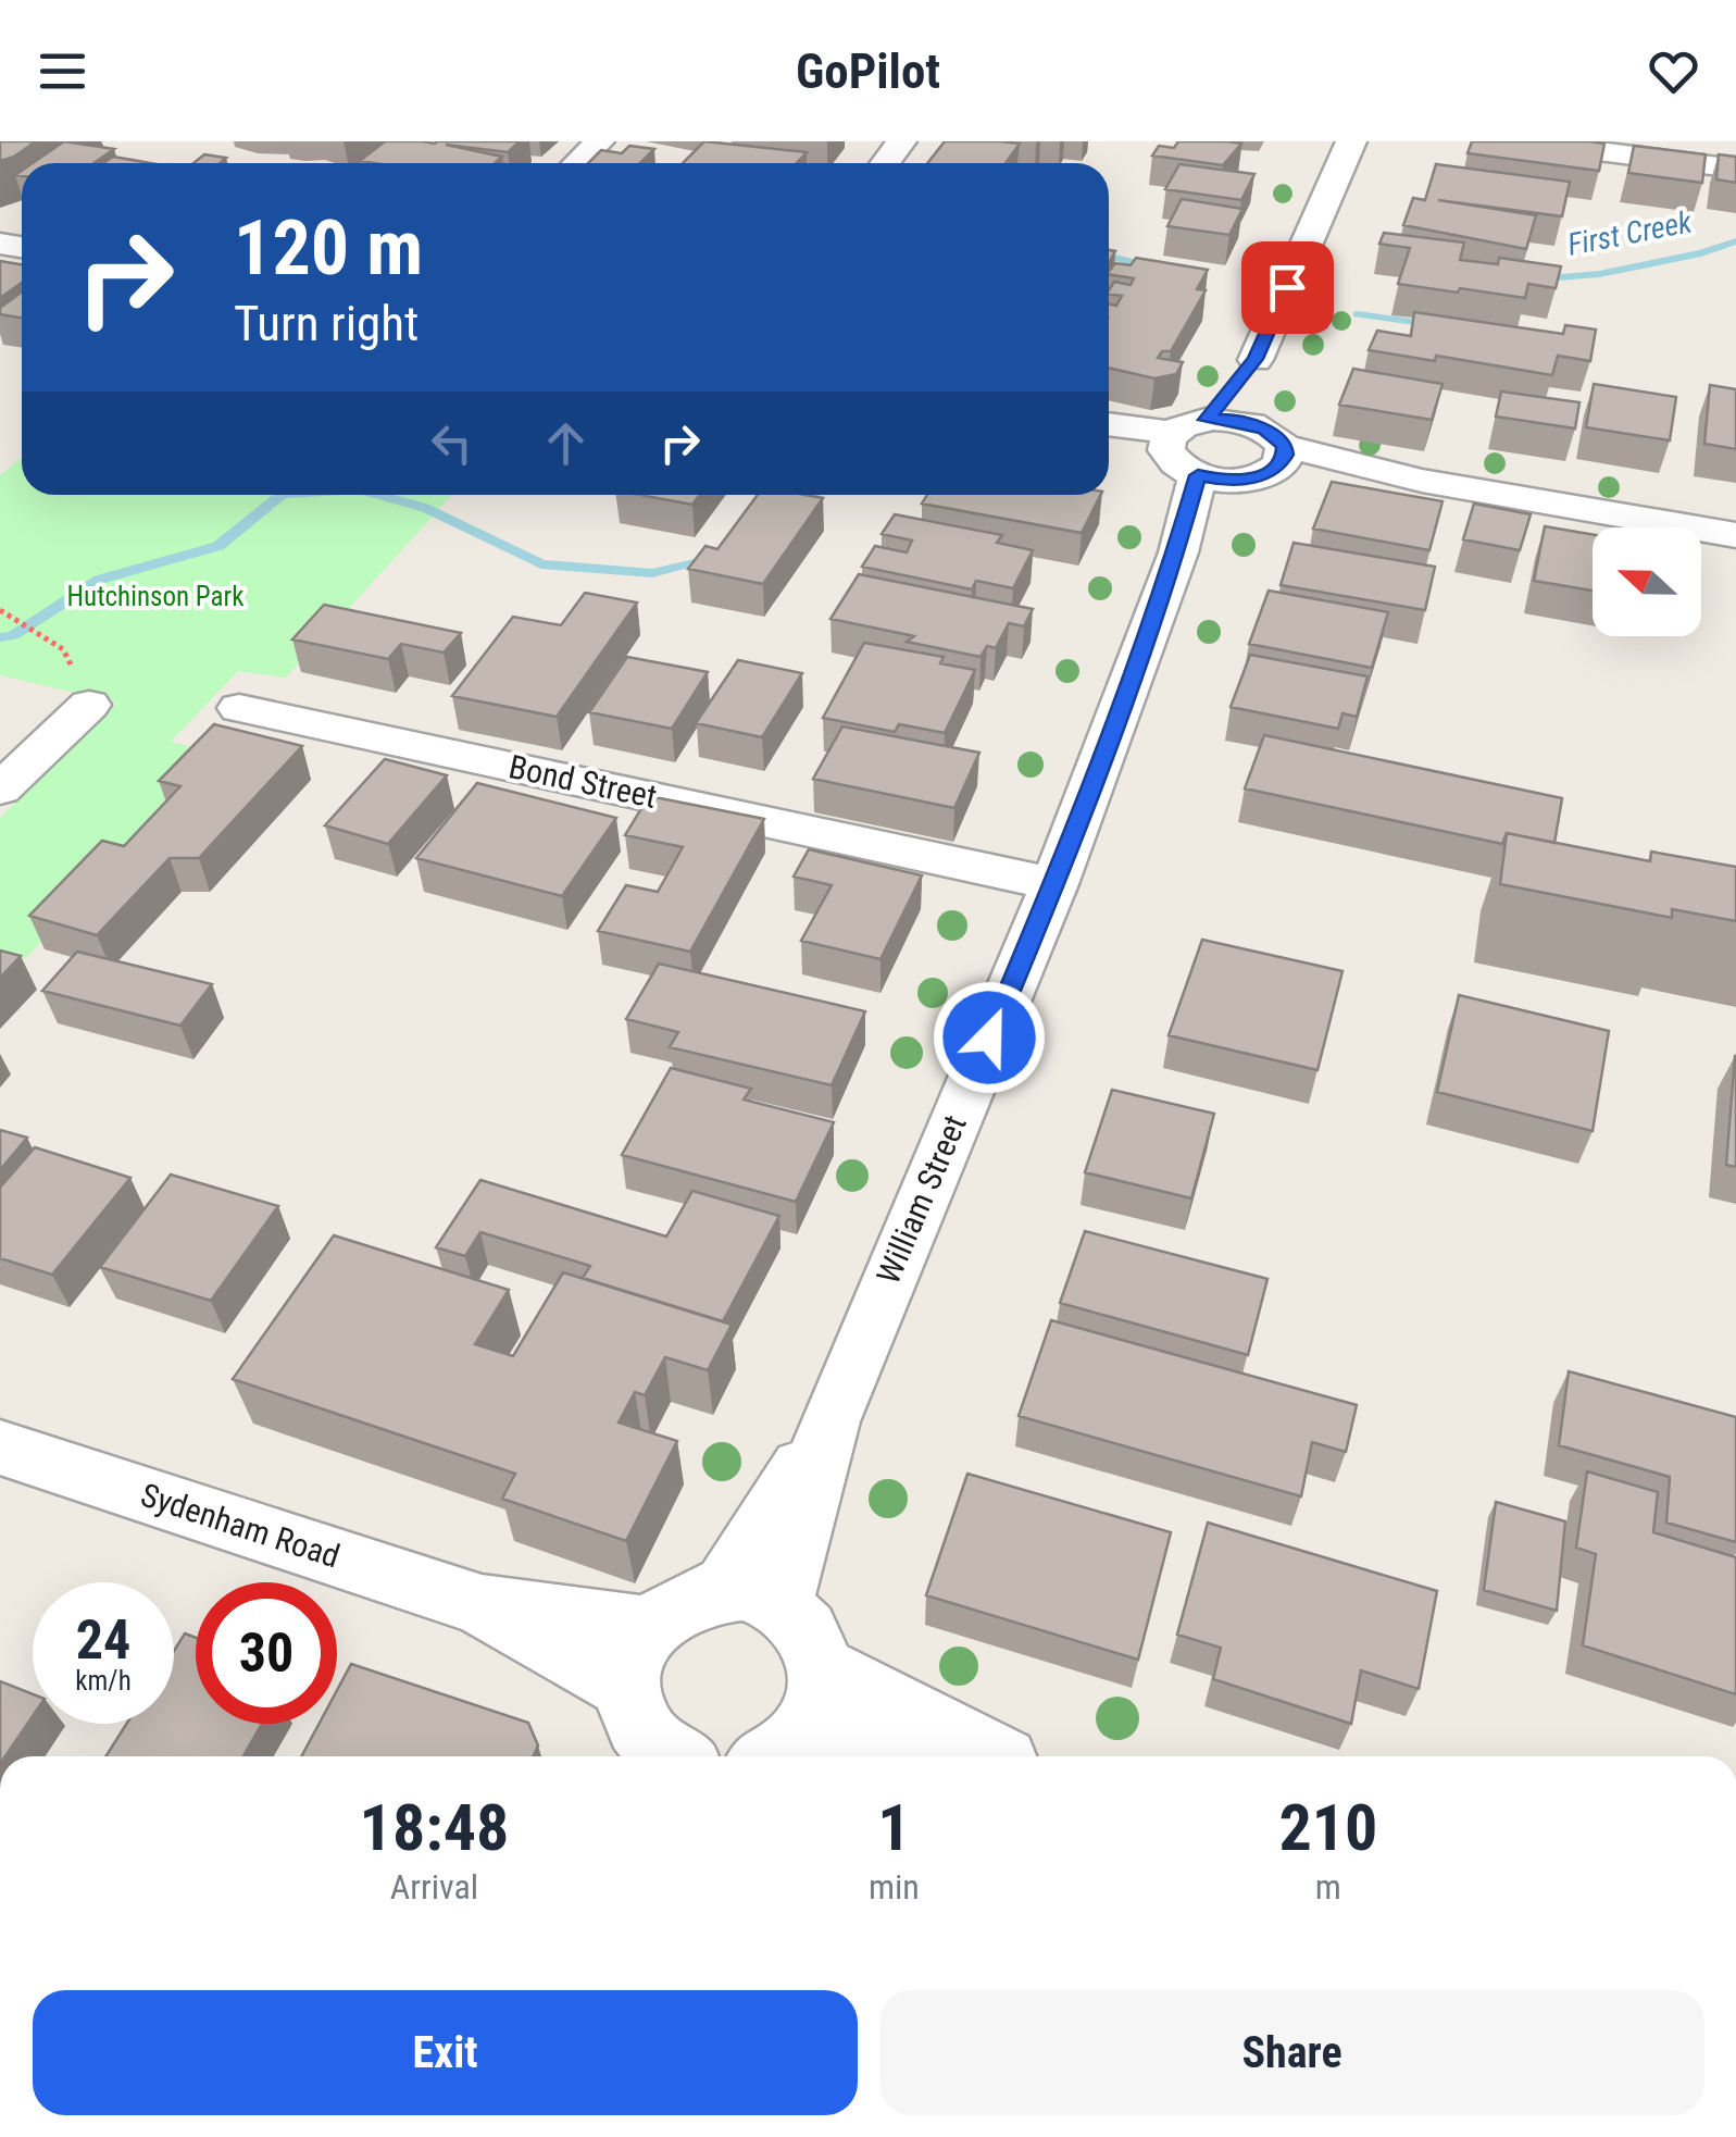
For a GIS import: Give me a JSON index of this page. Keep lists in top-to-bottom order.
{
  "streets": {
    "street": ["Bond Street", "William Street", "Sydenham Road"]
  },
  "crossings": [
    ["Bond Street", "William Street"]
  ],
  "water": ["First Creek"],
  "parks": ["Hutchinson Park"],
  "north": "left",
  "page": {
    "header": "GoPilot",
    "turn": ["120 m", "Turn right"],
    "speed": "24 km/h",
    "limit": "30",
    "eta": [
      "18:48",
      "Arrival",
      "1",
      "min",
      "210",
      "m"
    ],
    "buttons": ["Exit", "Share"]
  }
}
